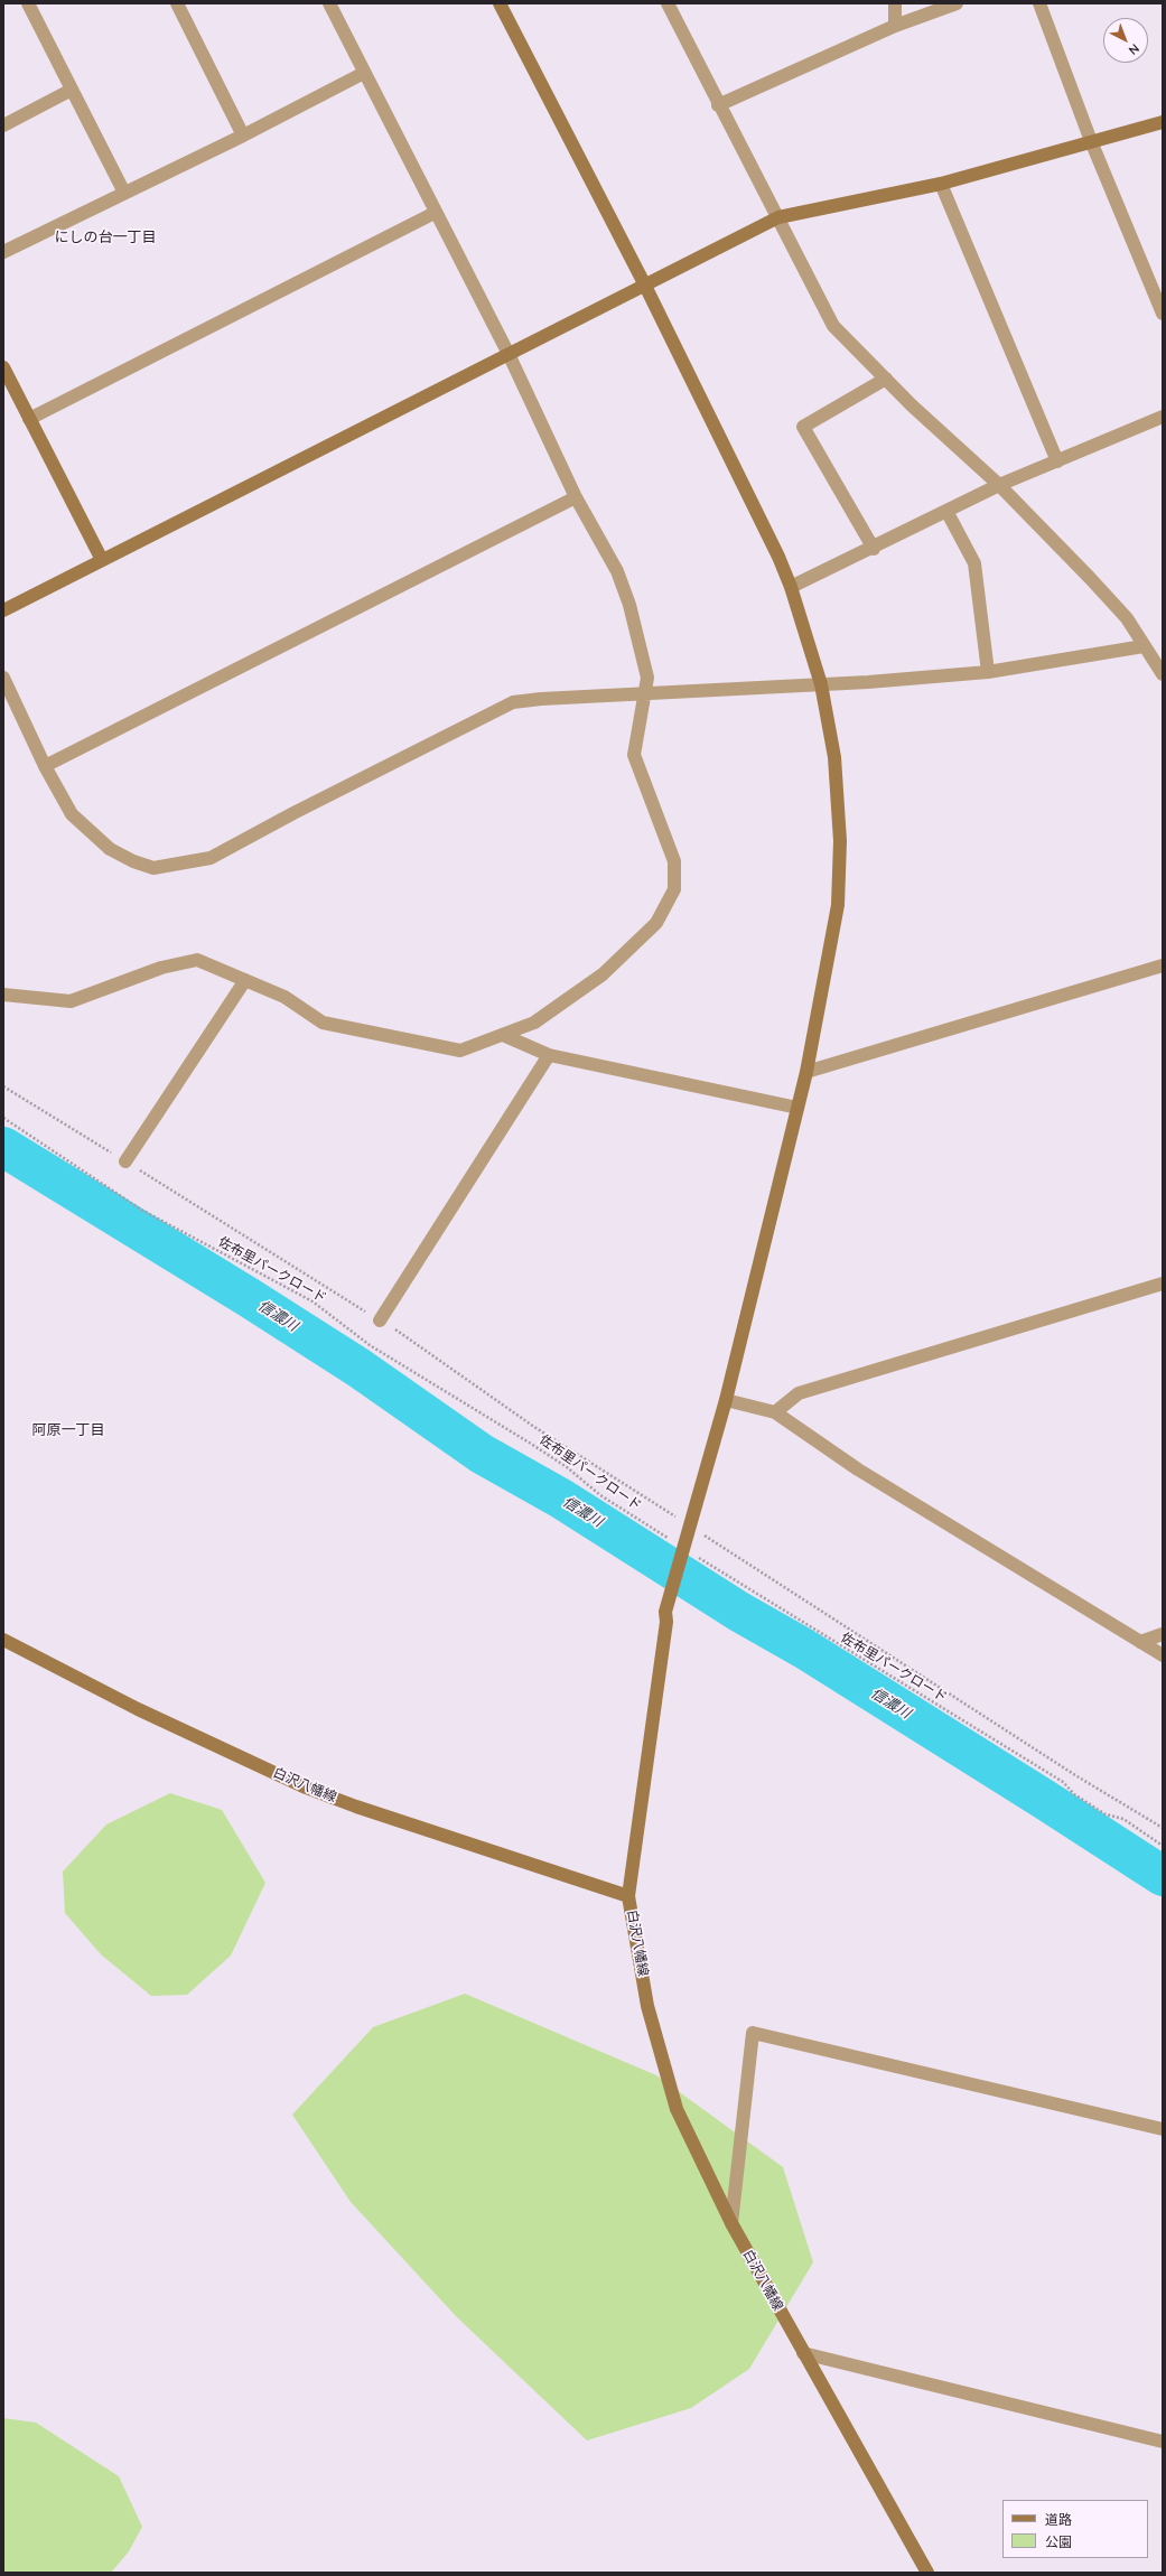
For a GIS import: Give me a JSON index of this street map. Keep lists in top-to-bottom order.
{
  "streets": {
    "street": ["白沢八幡線"],
    "path": ["佐布里パークロード"]
  },
  "districts": ["にしの台一丁目", "阿原一丁目"],
  "water": ["信濃川"],
  "legend": ["道路", "公園"],
  "north": "bottom right"
}
